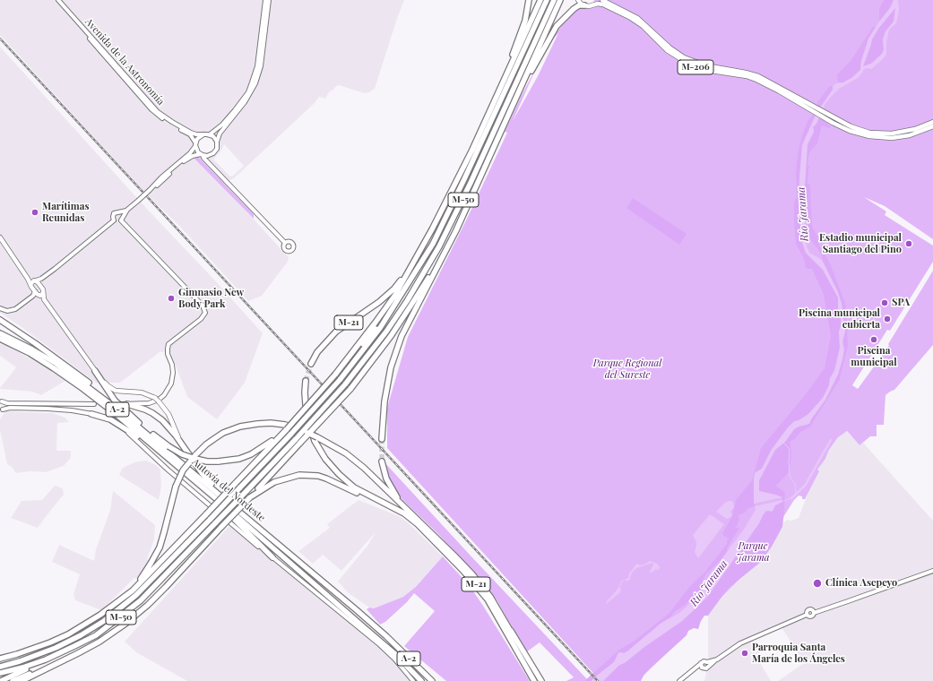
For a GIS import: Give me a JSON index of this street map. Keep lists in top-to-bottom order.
{
  "streets": {
    "highway": [
      "M-50",
      "M-21",
      "A-2",
      "Autovía del Nordeste"
    ],
    "main road": ["M-206"],
    "street": ["Avenida de la Astronomía"]
  },
  "crossings": [
    ["M-50", "M-21"]
  ],
  "water": ["Río Jarama"],
  "parks": ["Parque Regional del Sureste", "Parque Jarama"],
  "places": [
    "Marítimas Reunidas",
    "Estadio municipal Santiago del Pino",
    "Gimnasio New Body Park",
    "SPA",
    "Piscina municipal cubierta",
    "Piscina municipal",
    "Clínica Asepeyo",
    "Parroquia Santa María de los Ángeles"
  ]
}
